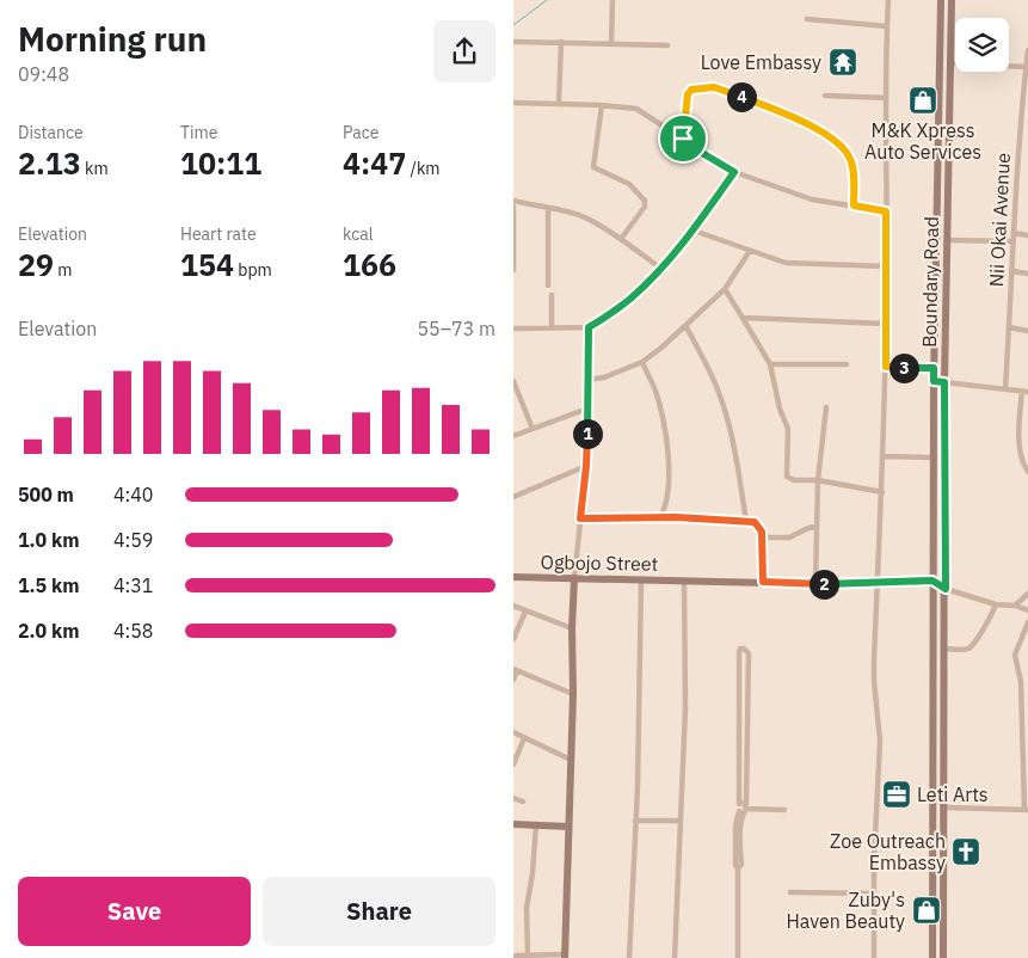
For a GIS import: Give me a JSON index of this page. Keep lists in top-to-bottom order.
{
  "streets": {
    "main road": ["Boundary Road", "Ogbojo Street"],
    "street": ["Nii Okai Avenue"]
  },
  "crossings": [
    ["Boundary Road", "Ogbojo Street"]
  ],
  "places": {
    "temple": ["Love Embassy"],
    "shop": ["M&K Xpress Auto Services", "Zuby's Haven Beauty"],
    "office": ["Leti Arts"],
    "church": ["Zoe Outreach Embassy"]
  },
  "page": {
    "heading": ["Morning run", "09:48"],
    "pins": [
      "4",
      "3",
      "1",
      "2"
    ],
    "stats": [
      ["Distance", "2.13 km"],
      ["Time", "10:11"],
      ["Pace", "4:47 /km"],
      ["Elevation", "29 m"],
      ["Heart rate", "154 bpm"],
      ["kcal", "166"]
    ],
    "chart": ["Elevation", "55–73 m"],
    "list": [
      {
        "name": "500 m",
        "note": "4:40"
      },
      {
        "name": "1.0 km",
        "note": "4:59"
      },
      {
        "name": "1.5 km",
        "note": "4:31"
      },
      {
        "name": "2.0 km",
        "note": "4:58"
      }
    ],
    "buttons": ["Save", "Share"]
  }
}
